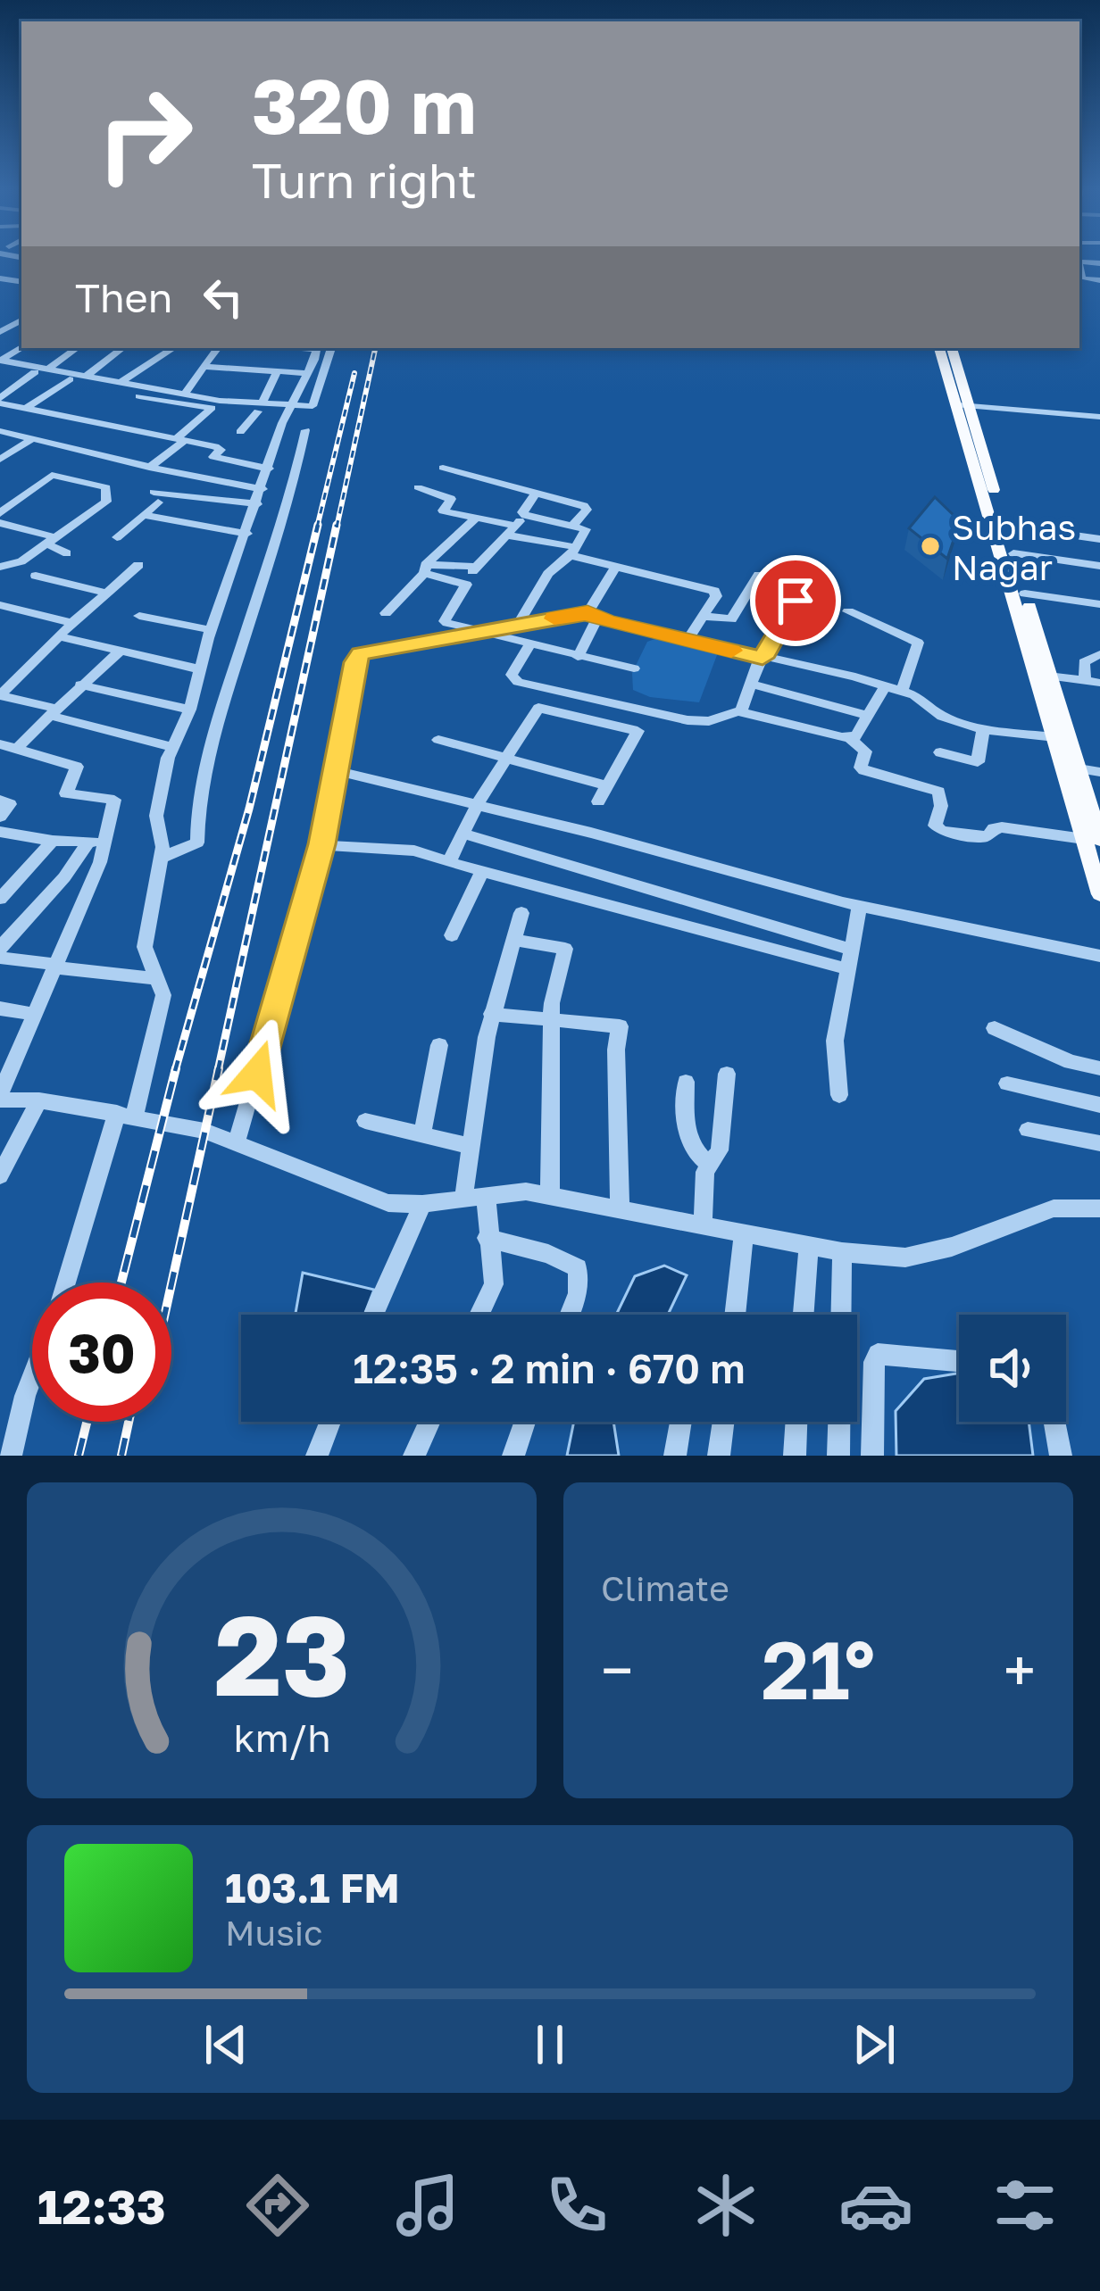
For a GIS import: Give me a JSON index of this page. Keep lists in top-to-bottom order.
{
  "places": ["Subhas Nagar"],
  "page": {
    "turn": ["320 m", "Turn right"],
    "then": "Then",
    "limit": "30",
    "trip": "12:35 · 2 min · 670 m",
    "tile": "Climate",
    "heat": ["−", "21°", "+"],
    "song": ["103.1 FM", "Music"],
    "tabs": "12:33",
    "gauge": ["23", "km/h"]
  }
}
